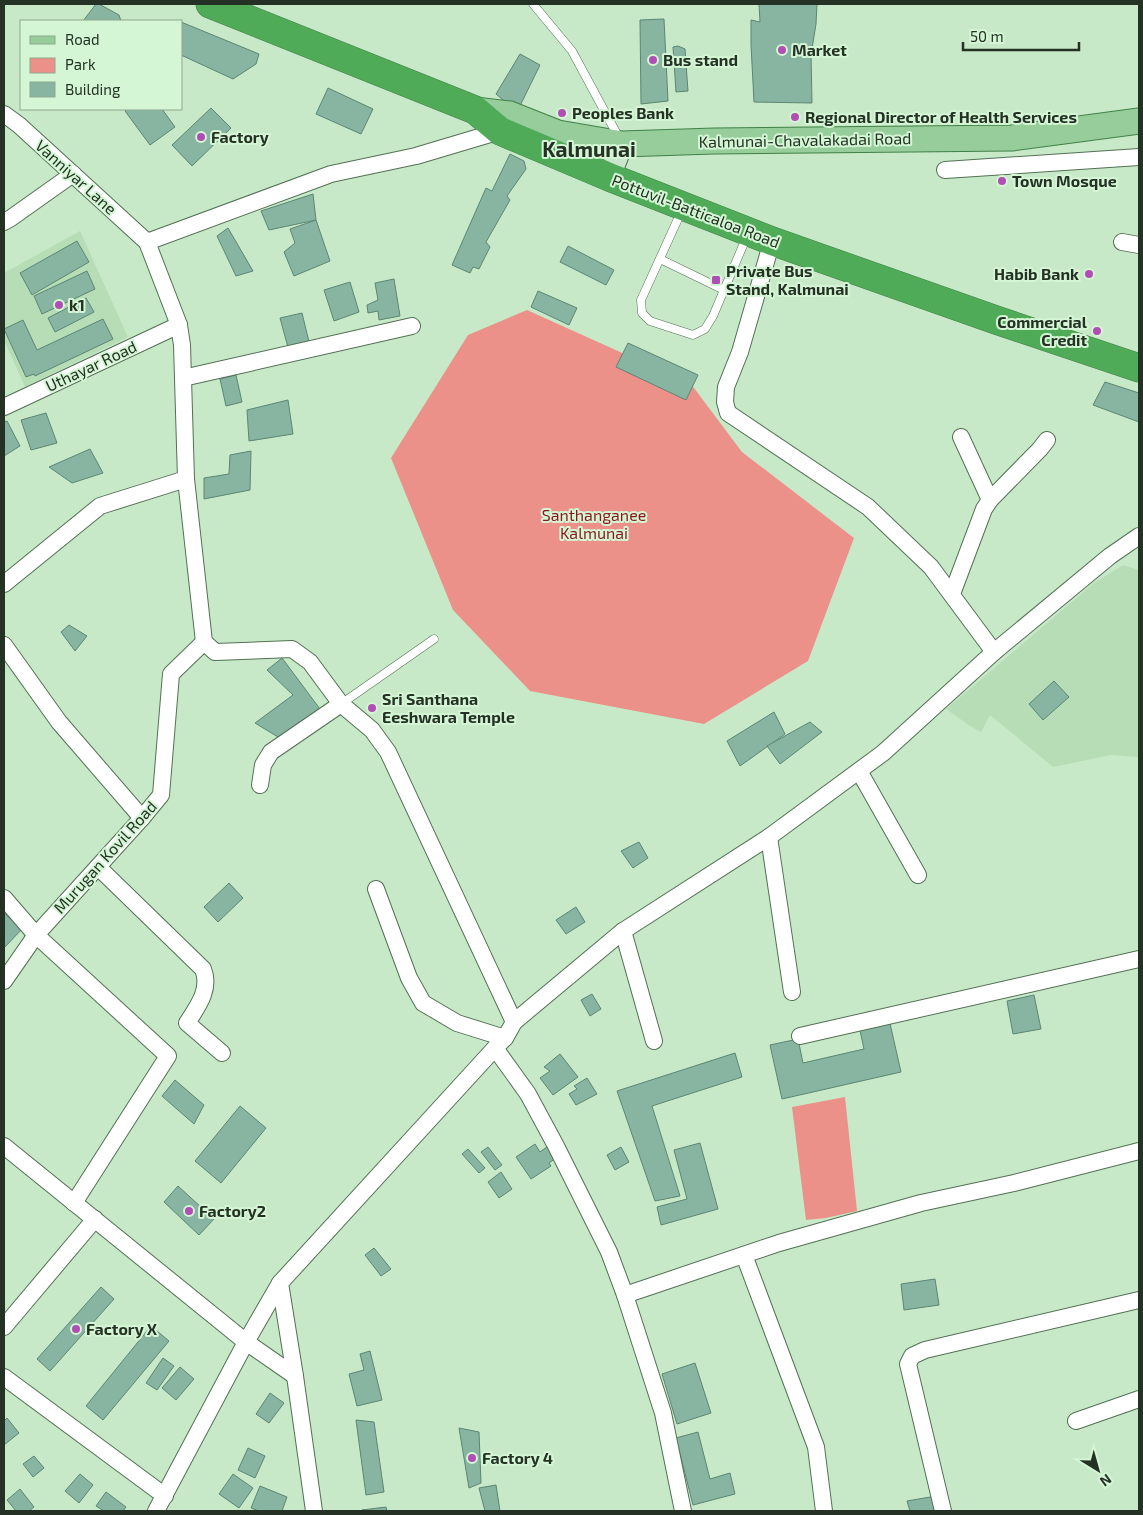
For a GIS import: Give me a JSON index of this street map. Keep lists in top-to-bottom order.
{
  "streets": {
    "highway": ["Pottuvil-Batticaloa Road"],
    "main road": ["Kalmunai-Chavalakadai Road"],
    "street": ["Vanniyar Lane", "Uthayar Road", "Murugan Kovil Road"]
  },
  "crossings": [
    ["Kalmunai-Chavalakadai Road", "Pottuvil-Batticaloa Road"]
  ],
  "districts": ["Kalmunai"],
  "parks": ["Santhanganee Kalmunai"],
  "places": {
    "other": [
      "Market",
      "Bus stand",
      "Peoples Bank",
      "Regional Director of Health Services",
      "Factory",
      "Town Mosque",
      "Habib Bank",
      "k1",
      "Commercial Credit",
      "Sri Santhana Eeshwara Temple",
      "Factory2",
      "Factory X",
      "Factory 4"
    ],
    "transit": ["Private Bus Stand, Kalmunai"]
  },
  "legend": ["Road", "Park", "Building"],
  "scale_bar": "50 m",
  "north": "bottom right"
}
